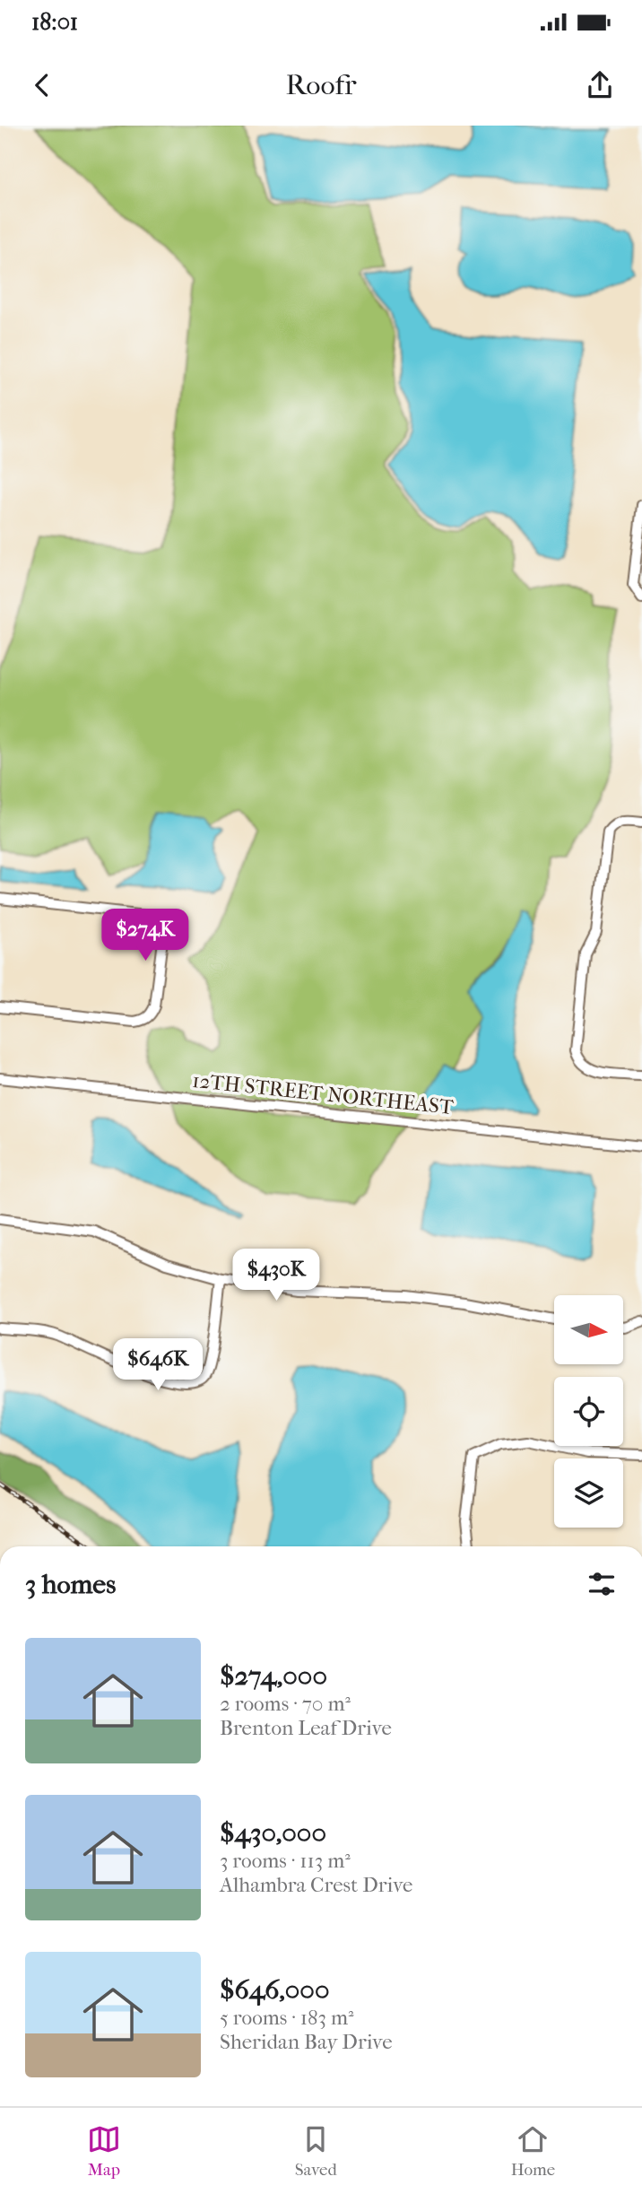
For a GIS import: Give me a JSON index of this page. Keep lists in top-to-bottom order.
{
  "streets": {
    "street": ["12TH STREET NORTHEAST"]
  },
  "north": "right",
  "page": {
    "status": "18:01",
    "header": "Roofr",
    "price": ["$274K", "$430K", "$646K"],
    "heading": "3 homes",
    "list": [
      {
        "name": "$274,000",
        "note": "2 rooms · 70 m² · Brenton Leaf Drive"
      },
      {
        "name": "$430,000",
        "note": "3 rooms · 113 m² · Alhambra Crest Drive"
      },
      {
        "name": "$646,000",
        "note": "5 rooms · 183 m² · Sheridan Bay Drive"
      }
    ],
    "tabs": ["Map", "Saved", "Home"]
  }
}
